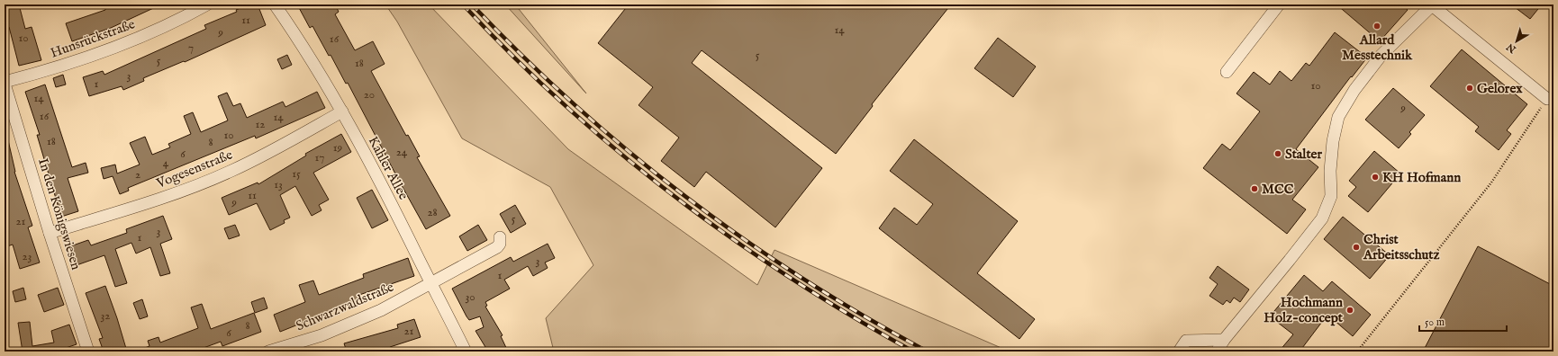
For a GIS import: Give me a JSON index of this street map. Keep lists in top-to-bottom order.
{
  "streets": {
    "street": [
      "Hunsrückstraße",
      "Kahler Allee",
      "Vogesenstraße",
      "In den Königswiesen",
      "Schwarzwaldstraße"
    ]
  },
  "crossings": [
    ["Hunsrückstraße", "In den Königswiesen"],
    ["Kahler Allee", "Vogesenstraße"],
    ["Kahler Allee", "Schwarzwaldstraße"],
    ["Vogesenstraße", "In den Königswiesen"]
  ],
  "places": [
    "Allard Messtechnik",
    "Gelorex",
    "Stalter",
    "KH Hofmann",
    "MCC",
    "Christ Arbeitsschutz",
    "Hochmann Holz-concept"
  ],
  "house_numbers": [
    "11",
    "14",
    "9",
    "10",
    "16",
    "7",
    "5",
    "5",
    "18",
    "3",
    "1",
    "10",
    "20",
    "14",
    "9",
    "16",
    "14",
    "12",
    "10",
    "18",
    "8",
    "19",
    "24",
    "6",
    "17",
    "4",
    "15",
    "2",
    "13",
    "11",
    "9",
    "28",
    "5",
    "21",
    "3",
    "1",
    "23",
    "3",
    "1",
    "30",
    "32",
    "8",
    "21",
    "6"
  ],
  "scale_bar": "50 m",
  "north": "bottom left"
}
